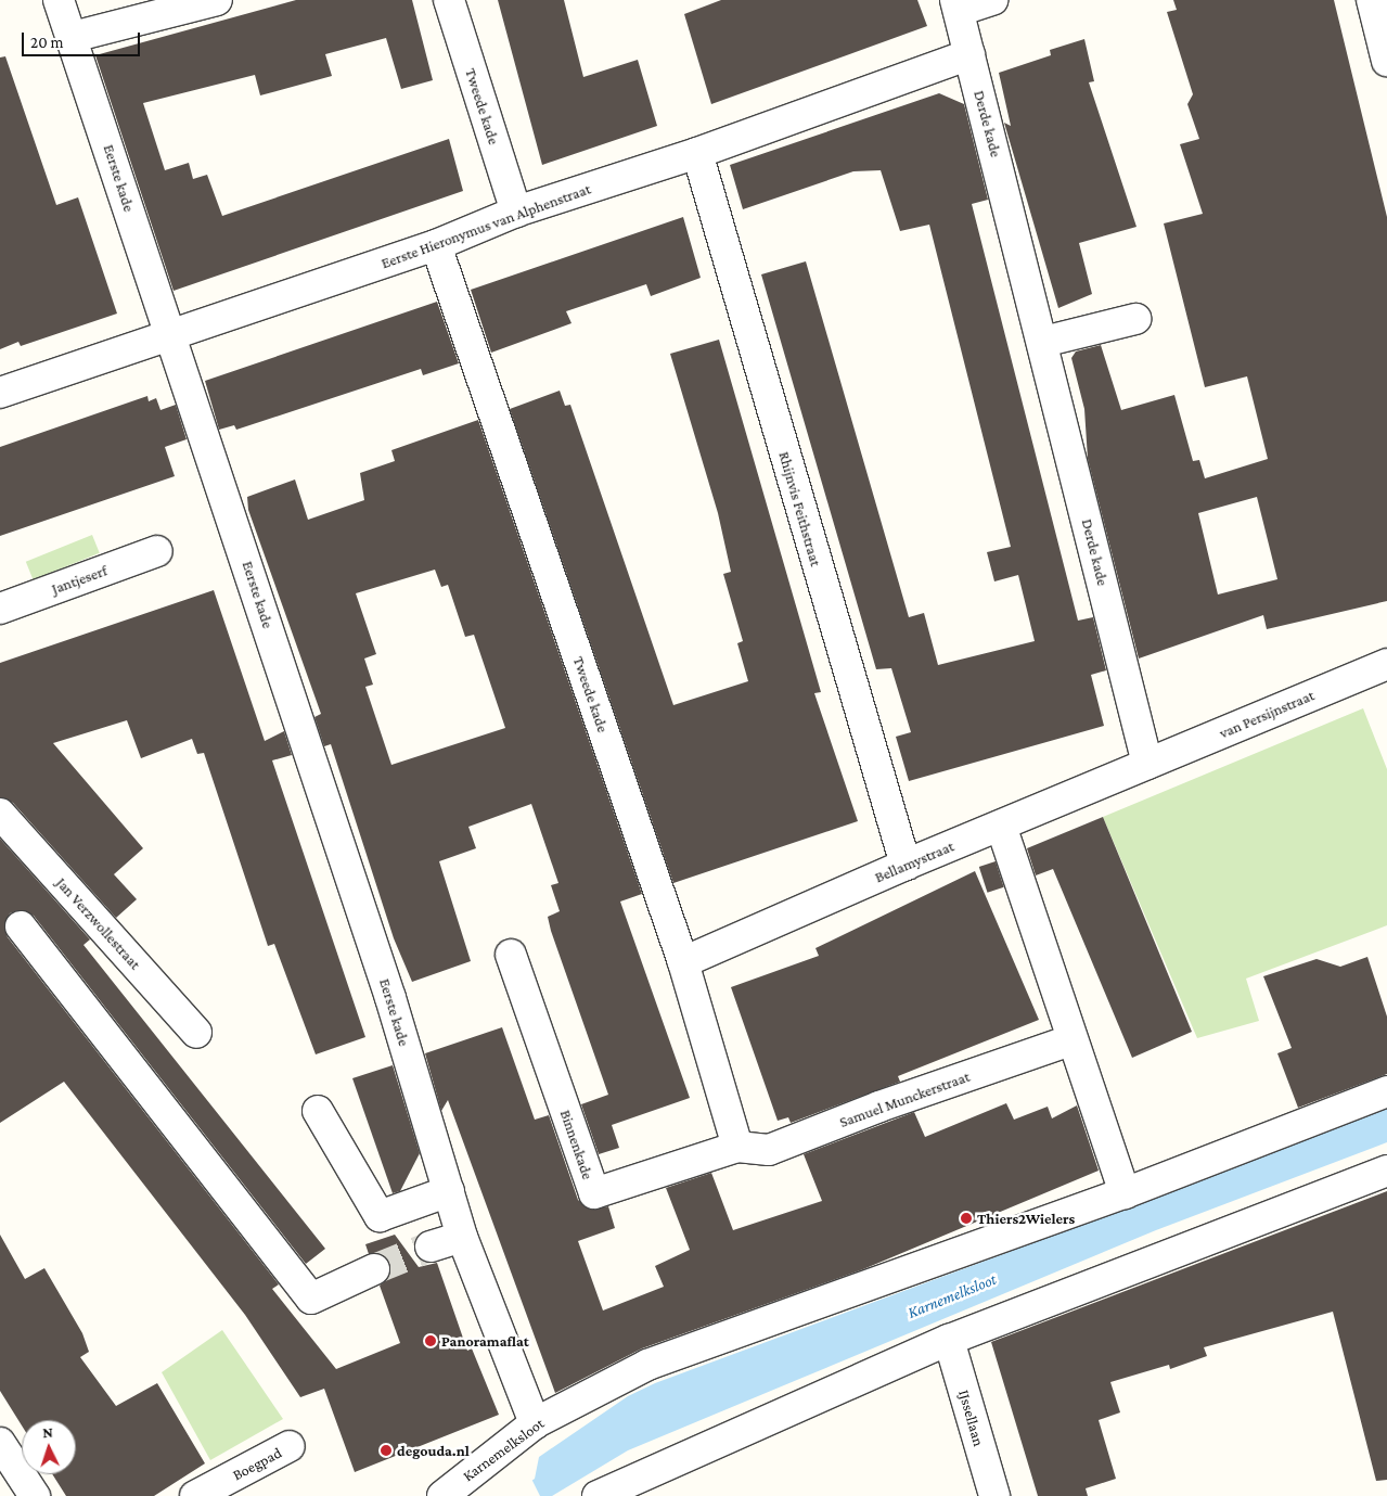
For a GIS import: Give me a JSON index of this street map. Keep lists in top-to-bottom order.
{
  "streets": {
    "street": [
      "Tweede kade",
      "Derde kade",
      "Eerste kade",
      "Eerste Hieronymus van Alphenstraat",
      "Rhijnvis Feithstraat",
      "Jantjeserf",
      "van Persijnstraat",
      "Bellamystraat",
      "Jan Verzwollestraat",
      "Samuel Munckerstraat",
      "Binnenkade",
      "IJssellaan",
      "Karnemelksloot",
      "Boegpad"
    ]
  },
  "crossings": [
    ["Tweede kade", "Eerste Hieronymus van Alphenstraat"],
    ["Tweede kade", "Bellamystraat"],
    ["Tweede kade", "Samuel Munckerstraat"],
    ["Tweede kade", "Binnenkade"],
    ["Derde kade", "Eerste Hieronymus van Alphenstraat"],
    ["Derde kade", "van Persijnstraat"],
    ["Derde kade", "Bellamystraat"],
    ["Eerste kade", "Eerste Hieronymus van Alphenstraat"],
    ["Eerste kade", "Karnemelksloot"],
    ["Eerste Hieronymus van Alphenstraat", "Rhijnvis Feithstraat"],
    ["Rhijnvis Feithstraat", "Bellamystraat"],
    ["van Persijnstraat", "Bellamystraat"],
    ["Samuel Munckerstraat", "Binnenkade"]
  ],
  "water": ["Karnemelksloot"],
  "places": ["Thiers2Wielers", "Panoramaflat", "degouda.nl"],
  "scale_bar": "20 m",
  "north": "top"
}
